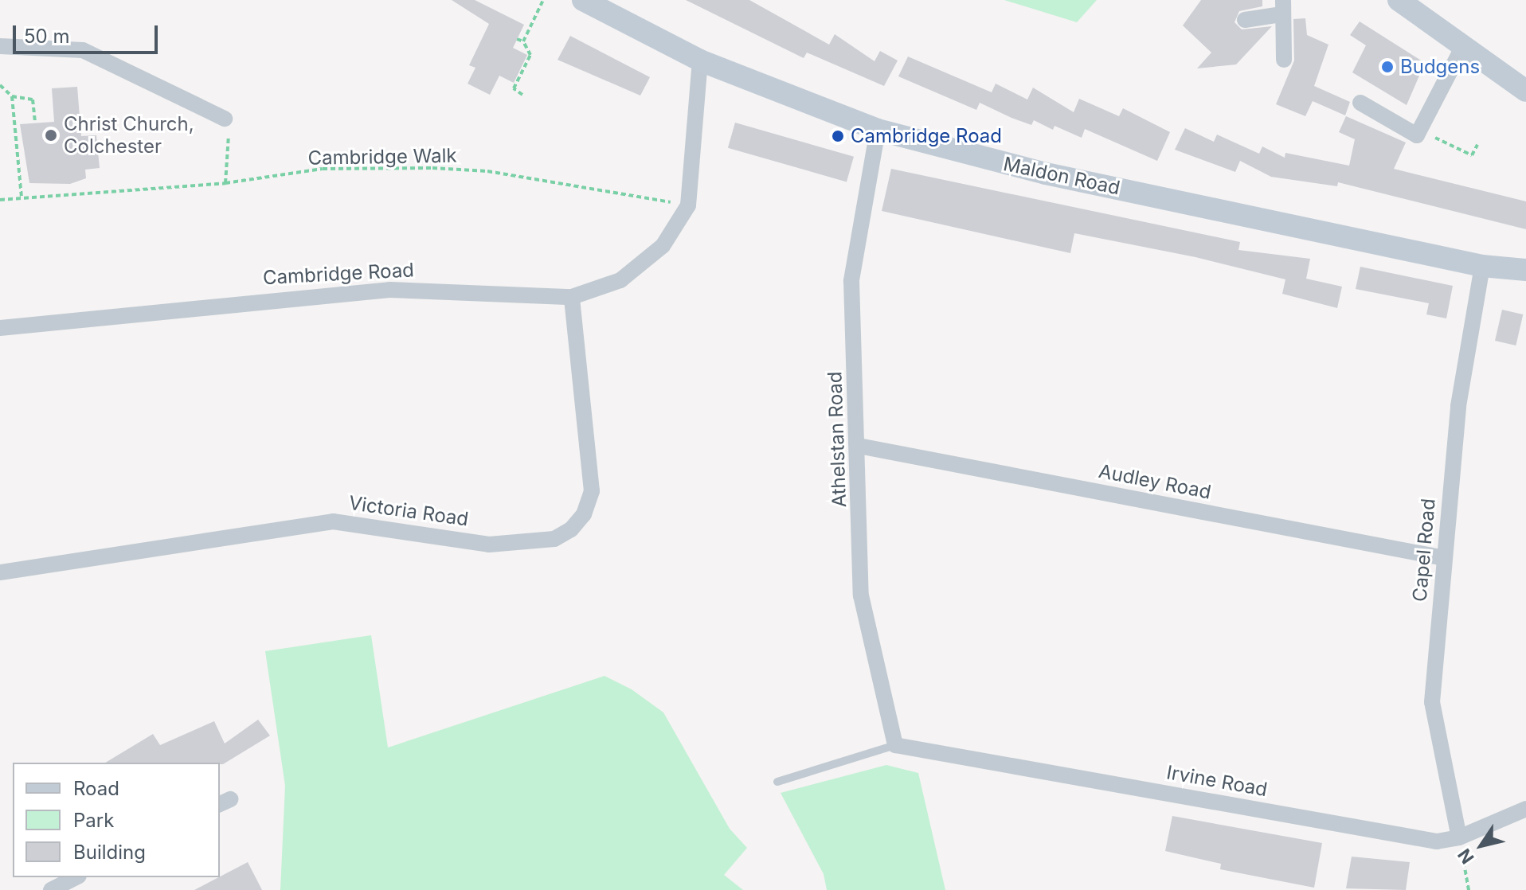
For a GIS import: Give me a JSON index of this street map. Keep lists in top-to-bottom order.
{
  "streets": {
    "main road": ["Maldon Road"],
    "street": [
      "Cambridge Road",
      "Athelstan Road",
      "Audley Road",
      "Victoria Road",
      "Capel Road",
      "Irvine Road"
    ],
    "path": ["Cambridge Walk"]
  },
  "crossings": [
    ["Cambridge Walk", "Cambridge Road"],
    ["Maldon Road", "Cambridge Road"],
    ["Maldon Road", "Athelstan Road"],
    ["Maldon Road", "Capel Road"],
    ["Cambridge Road", "Victoria Road"],
    ["Athelstan Road", "Audley Road"],
    ["Athelstan Road", "Irvine Road"],
    ["Audley Road", "Capel Road"],
    ["Capel Road", "Irvine Road"]
  ],
  "places": ["Budgens", "Christ Church, Colchester", "Cambridge Road"],
  "legend": ["Road", "Park", "Building"],
  "scale_bar": "50 m",
  "north": "bottom left"
}
